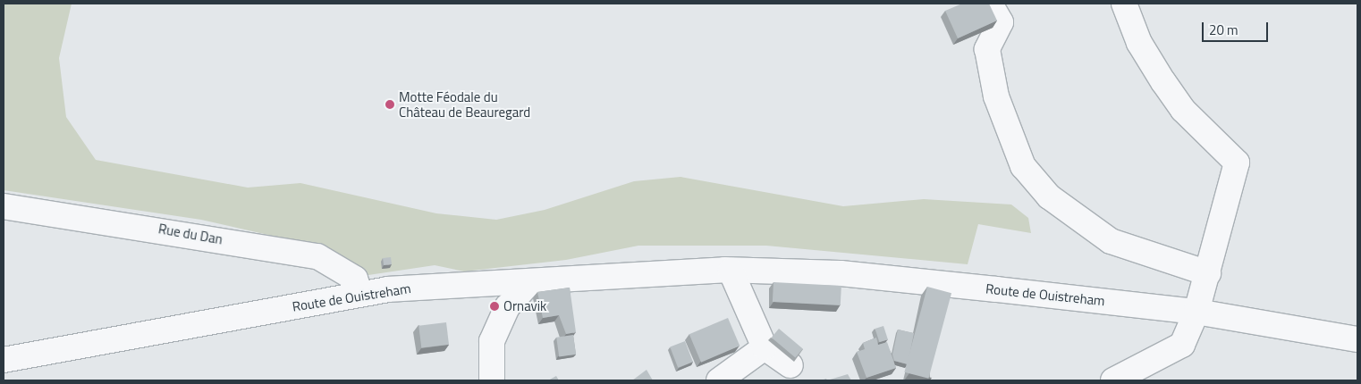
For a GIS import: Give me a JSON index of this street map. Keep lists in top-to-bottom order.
{
  "streets": {
    "street": ["Rue du Dan", "Route de Ouistreham"]
  },
  "crossings": [
    ["Rue du Dan", "Route de Ouistreham"]
  ],
  "places": ["Motte Féodale du Château de Beauregard", "Ornavik"],
  "scale_bar": "20 m"
}
